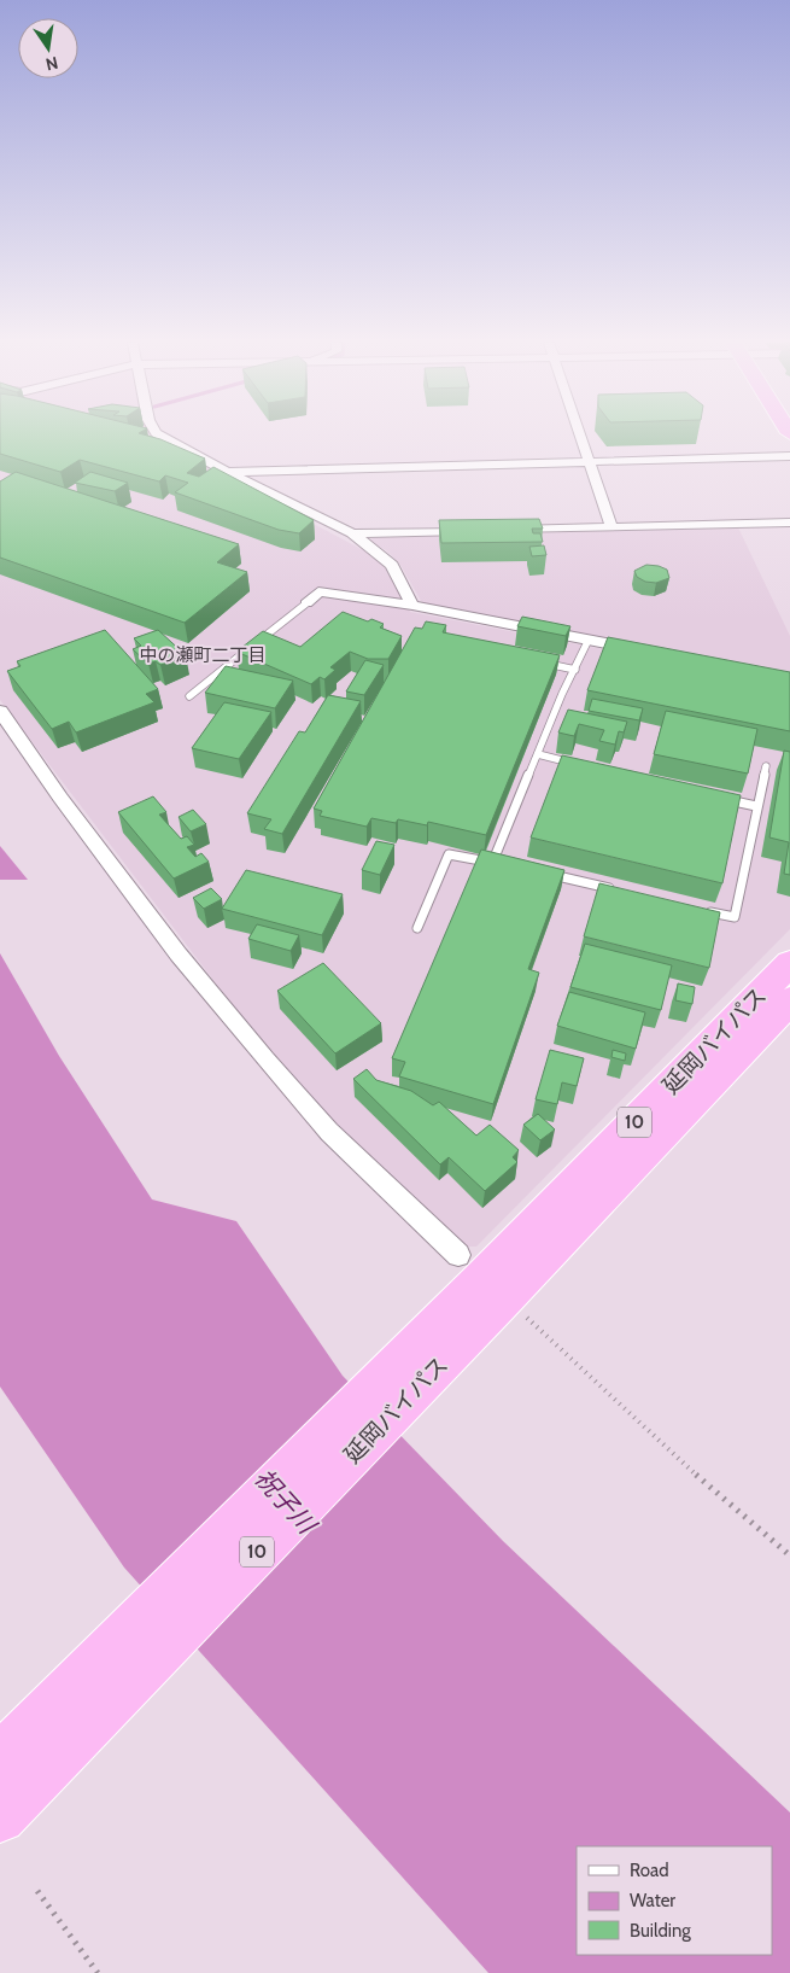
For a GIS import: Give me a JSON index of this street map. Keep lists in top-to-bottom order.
{
  "streets": {
    "highway": ["延岡バイパス", "10"]
  },
  "districts": ["中の瀬町二丁目"],
  "water": ["祝子川"],
  "legend": ["Road", "Water", "Building"],
  "north": "bottom"
}
